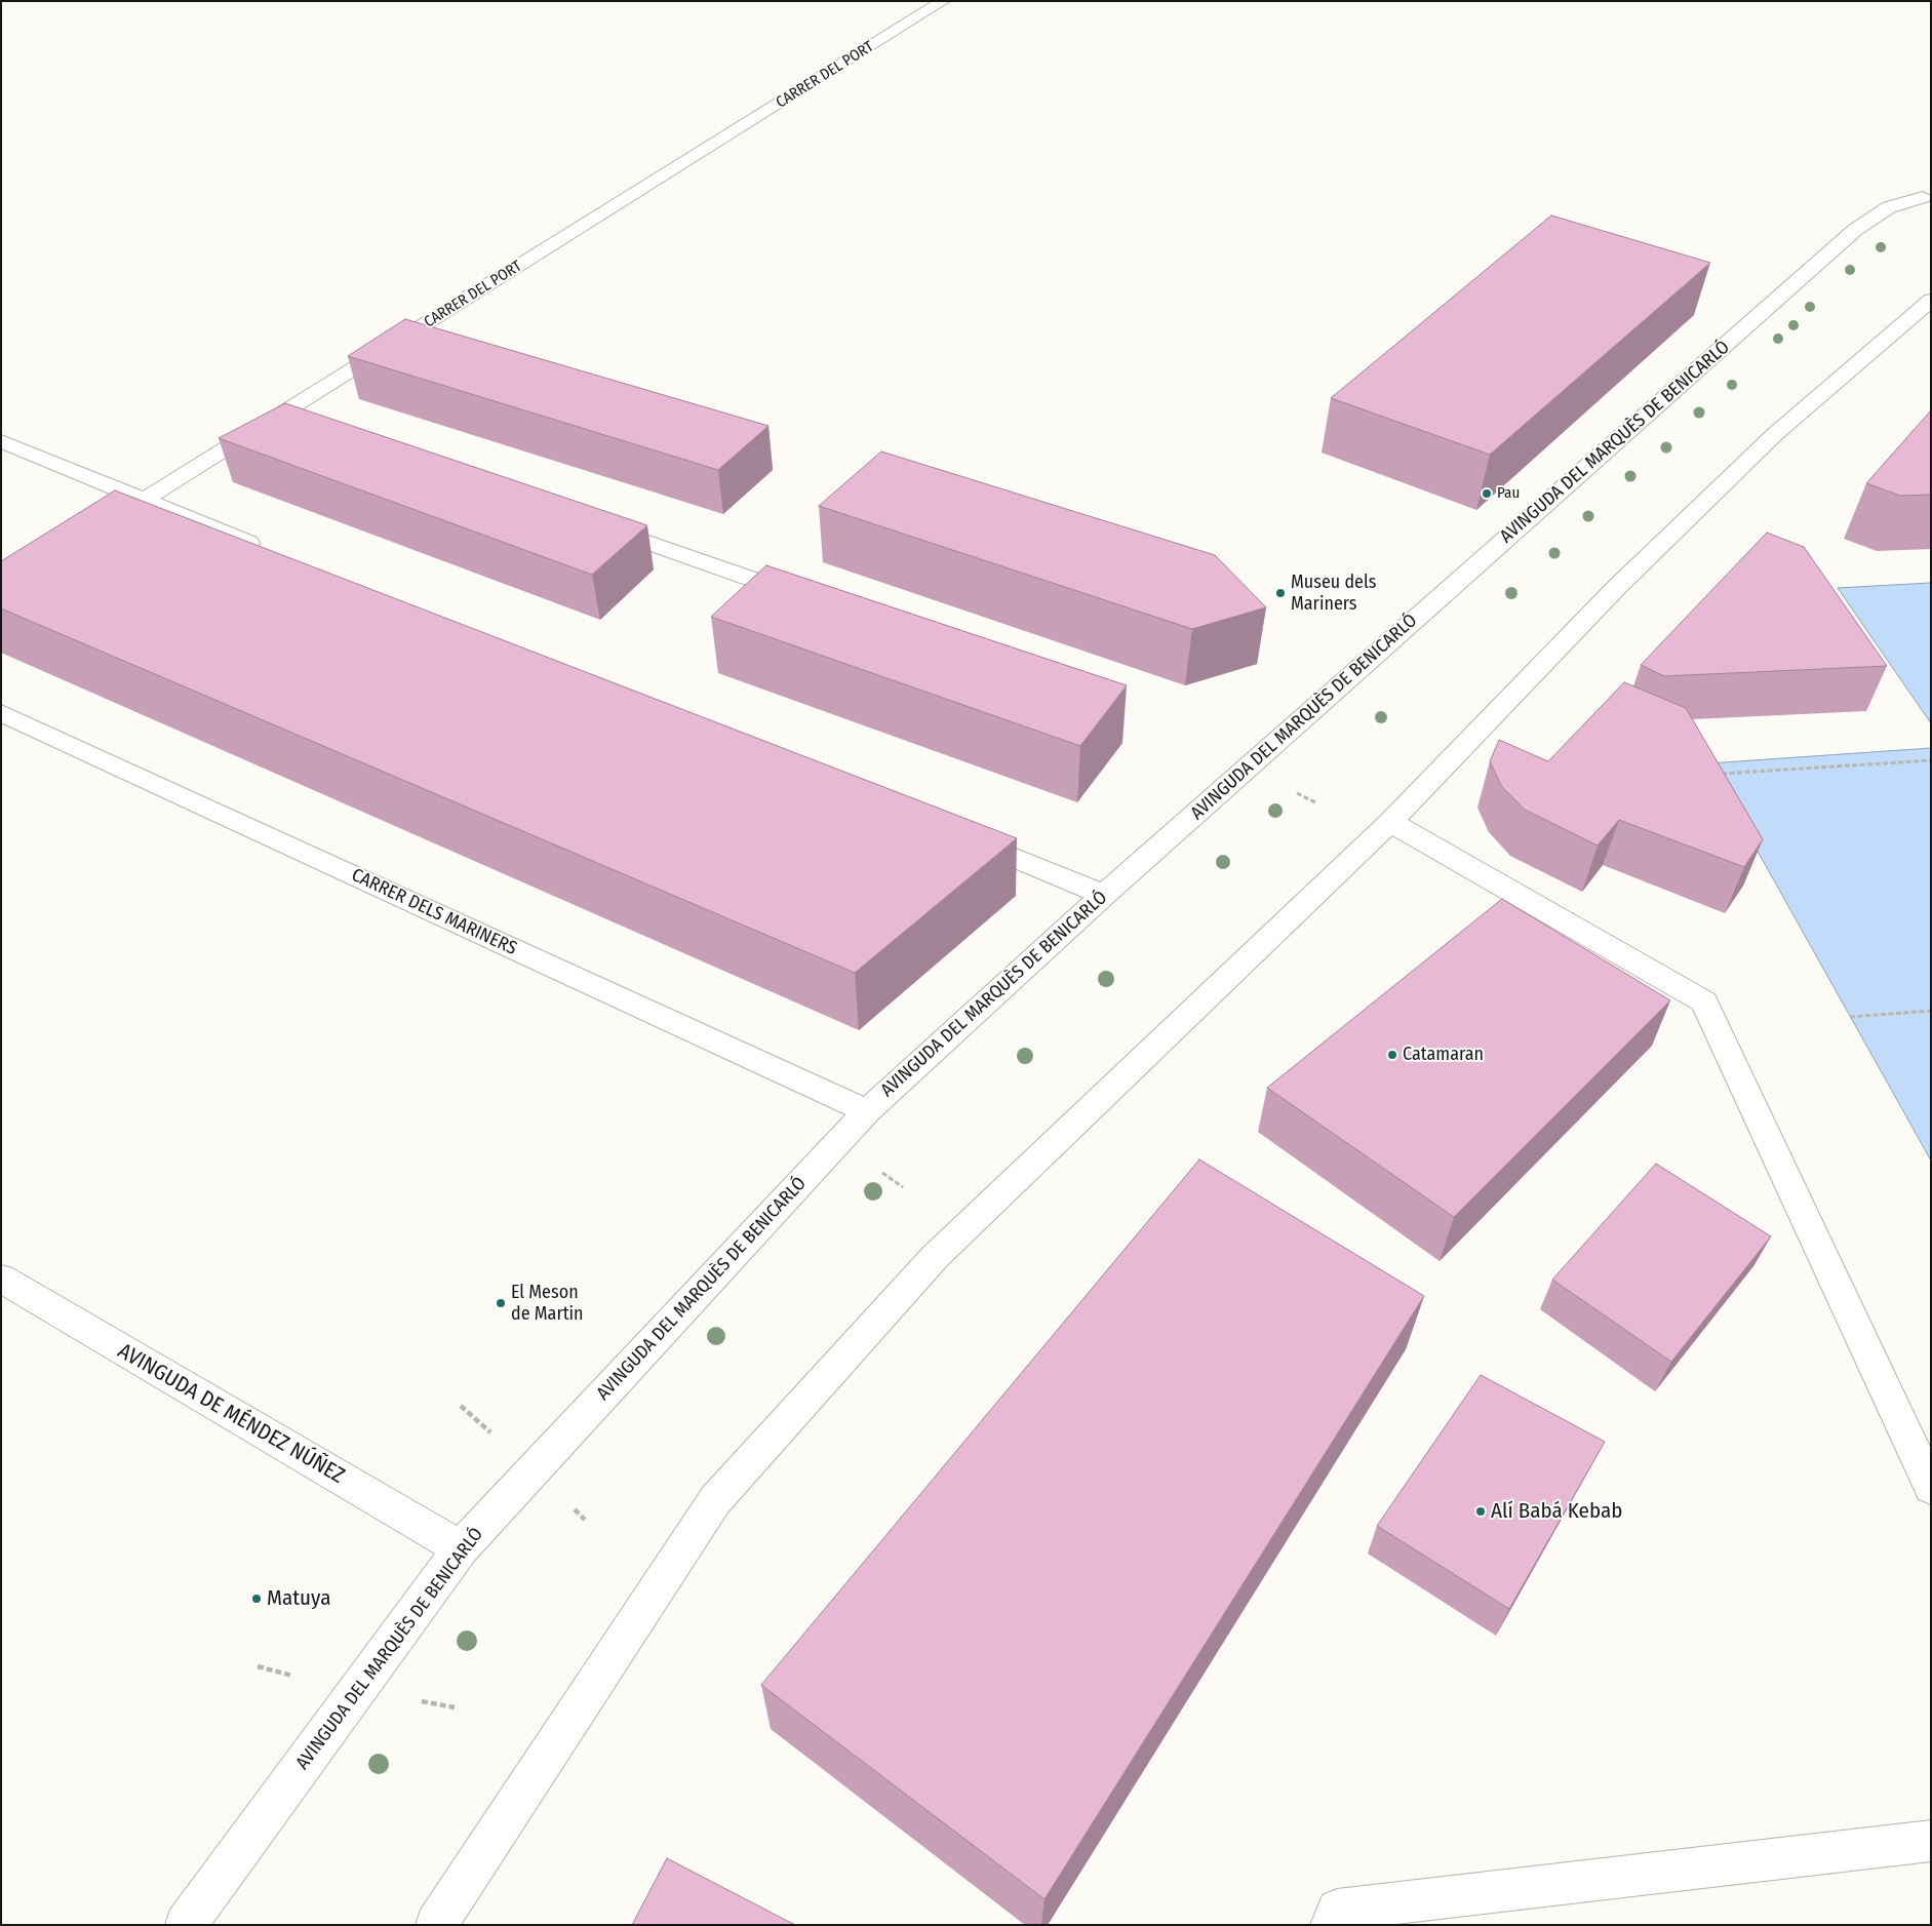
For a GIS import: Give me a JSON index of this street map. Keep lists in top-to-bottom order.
{
  "streets": {
    "street": [
      "CARRER DEL PORT",
      "AVINGUDA DEL MARQUÈS DE BENICARLÓ",
      "CARRER DELS MARINERS",
      "AVINGUDA DE MÉNDEZ NÚÑEZ"
    ]
  },
  "crossings": [
    ["AVINGUDA DEL MARQUÈS DE BENICARLÓ", "CARRER DELS MARINERS"],
    ["AVINGUDA DEL MARQUÈS DE BENICARLÓ", "AVINGUDA DE MÉNDEZ NÚÑEZ"]
  ],
  "places": [
    "Pau",
    "Museu dels Mariners",
    "Catamaran",
    "El Meson de Martin",
    "Alí Babá Kebab",
    "Matuya"
  ]
}
